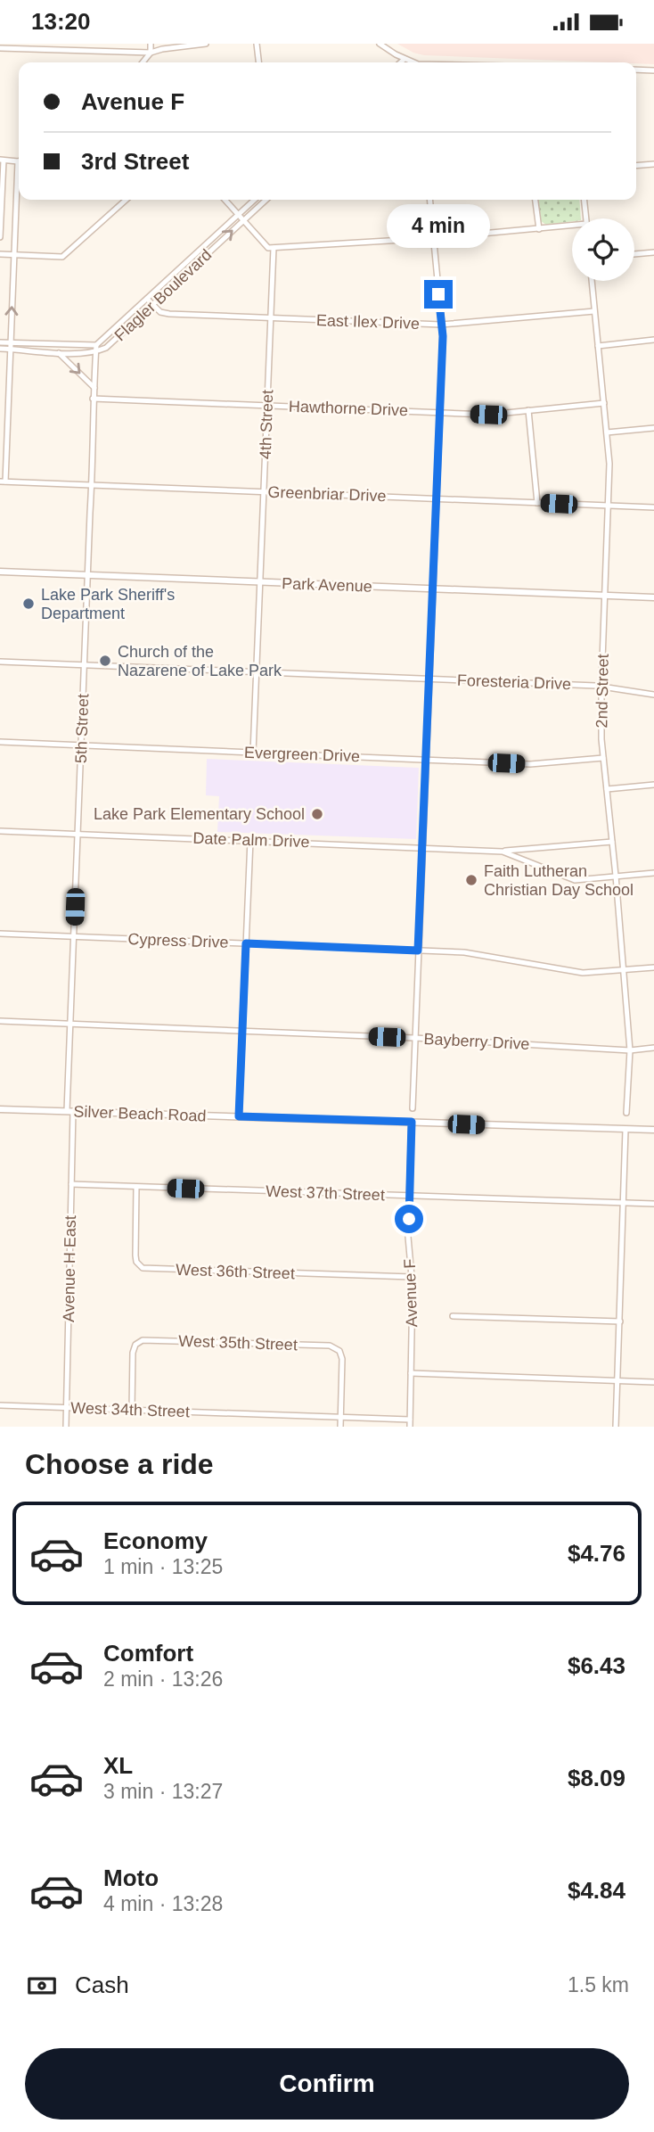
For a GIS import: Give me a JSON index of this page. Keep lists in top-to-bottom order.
{
  "streets": {
    "street": [
      "Flagler Boulevard",
      "East Ilex Drive",
      "Hawthorne Drive",
      "4th Street",
      "Greenbriar Drive",
      "Park Avenue",
      "Foresteria Drive",
      "2nd Street",
      "5th Street",
      "Evergreen Drive",
      "Date Palm Drive",
      "Cypress Drive",
      "Bayberry Drive",
      "Silver Beach Road",
      "West 37th Street",
      "Avenue H East",
      "West 36th Street",
      "Avenue F",
      "West 35th Street",
      "West 34th Street"
    ]
  },
  "crossings": [
    ["Flagler Boulevard", "East Ilex Drive"],
    ["Flagler Boulevard", "5th Street"],
    ["East Ilex Drive", "4th Street"],
    ["East Ilex Drive", "2nd Street"],
    ["Hawthorne Drive", "4th Street"],
    ["Hawthorne Drive", "2nd Street"],
    ["Hawthorne Drive", "5th Street"],
    ["4th Street", "Greenbriar Drive"],
    ["4th Street", "Park Avenue"],
    ["4th Street", "Foresteria Drive"],
    ["4th Street", "Evergreen Drive"],
    ["Greenbriar Drive", "2nd Street"],
    ["Greenbriar Drive", "5th Street"],
    ["Park Avenue", "2nd Street"],
    ["Park Avenue", "5th Street"],
    ["Foresteria Drive", "2nd Street"],
    ["Foresteria Drive", "5th Street"],
    ["2nd Street", "Evergreen Drive"],
    ["2nd Street", "Date Palm Drive"],
    ["2nd Street", "Cypress Drive"],
    ["2nd Street", "Bayberry Drive"],
    ["5th Street", "Evergreen Drive"],
    ["5th Street", "Date Palm Drive"],
    ["5th Street", "Cypress Drive"],
    ["5th Street", "Bayberry Drive"],
    ["5th Street", "Silver Beach Road"],
    ["5th Street", "Avenue H East"],
    ["Silver Beach Road", "Avenue H East"],
    ["Silver Beach Road", "Avenue F"],
    ["West 37th Street", "Avenue H East"],
    ["West 37th Street", "West 36th Street"],
    ["West 37th Street", "Avenue F"],
    ["Avenue H East", "West 34th Street"],
    ["West 36th Street", "Avenue F"],
    ["Avenue F", "West 34th Street"],
    ["West 35th Street", "West 34th Street"]
  ],
  "places": [
    "Lake Park Sheriff's Department",
    "Church of the Nazarene of Lake Park",
    "Lake Park Elementary School",
    "Faith Lutheran Christian Day School"
  ],
  "page": {
    "status": "13:20",
    "banner": ["Avenue F", "3rd Street"],
    "bubble": "4 min",
    "heading": "Choose a ride",
    "list": [
      {
        "name": "Economy",
        "note": "1 min · 13:25",
        "value": "$4.76"
      },
      {
        "name": "Comfort",
        "note": "2 min · 13:26",
        "value": "$6.43"
      },
      {
        "name": "XL",
        "note": "3 min · 13:27",
        "value": "$8.09"
      },
      {
        "name": "Moto",
        "note": "4 min · 13:28",
        "value": "$4.84"
      }
    ],
    "pay": ["Cash", "1.5 km"],
    "buttons": "Confirm"
  }
}
